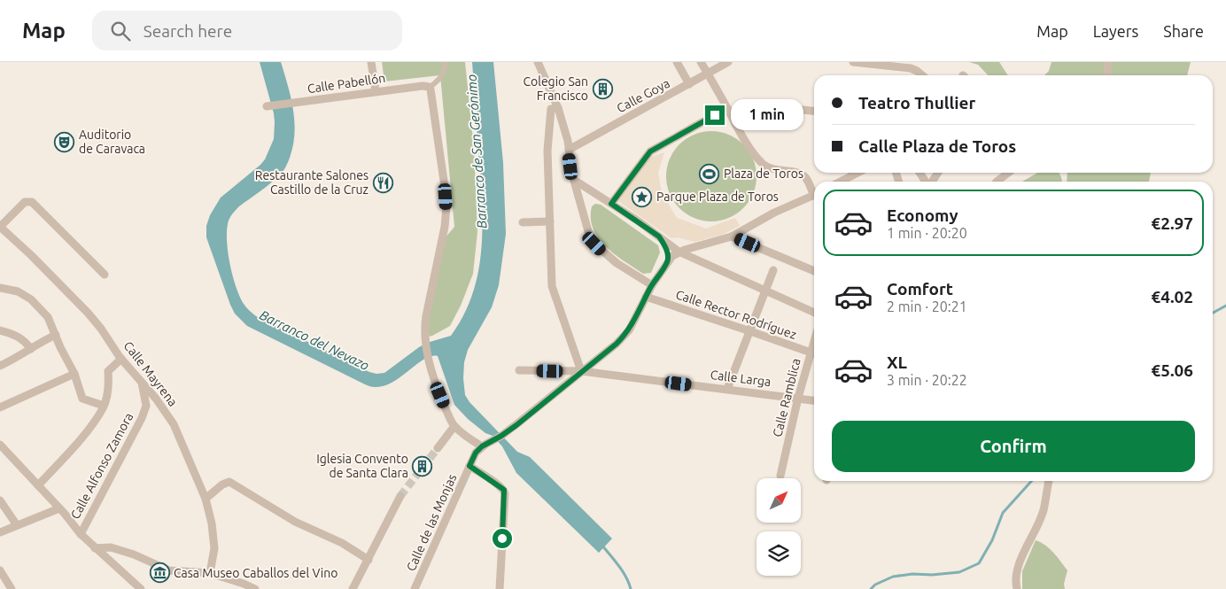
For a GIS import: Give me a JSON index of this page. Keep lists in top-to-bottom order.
{
  "streets": {
    "street": [
      "Calle Pabellón",
      "Calle Goya",
      "Calle Rector Rodríguez",
      "Calle Mayrena",
      "Calle Larga",
      "Calle Ramblica",
      "Calle Alfonso Zamora",
      "Calle de las Monjas"
    ]
  },
  "crossings": [
    ["Calle Rector Rodríguez", "Calle Ramblica"],
    ["Calle Mayrena", "Calle Alfonso Zamora"],
    ["Calle Larga", "Calle Ramblica"]
  ],
  "water": ["Barranco de San Gerónimo", "Barranco del Nevazo"],
  "places": {
    "building": ["Colegio San Francisco", "Iglesia Convento de Santa Clara"],
    "theatre": ["Auditorio de Caravaca"],
    "sports": ["Plaza de Toros"],
    "restaurant": ["Restaurante Salones Castillo de la Cruz"],
    "place": ["Parque Plaza de Toros"],
    "museum": ["Casa Museo Caballos del Vino"]
  },
  "north": "top right",
  "page": {
    "header": "Map",
    "search": "Search here",
    "nav": ["Map", "Layers", "Share"],
    "banner": ["Teatro Thullier", "Calle Plaza de Toros"],
    "bubble": "1 min",
    "list": [
      {
        "name": "Economy",
        "note": "1 min · 20:20",
        "value": "€2.97"
      },
      {
        "name": "Comfort",
        "note": "2 min · 20:21",
        "value": "€4.02"
      },
      {
        "name": "XL",
        "note": "3 min · 20:22",
        "value": "€5.06"
      }
    ],
    "buttons": "Confirm"
  }
}
